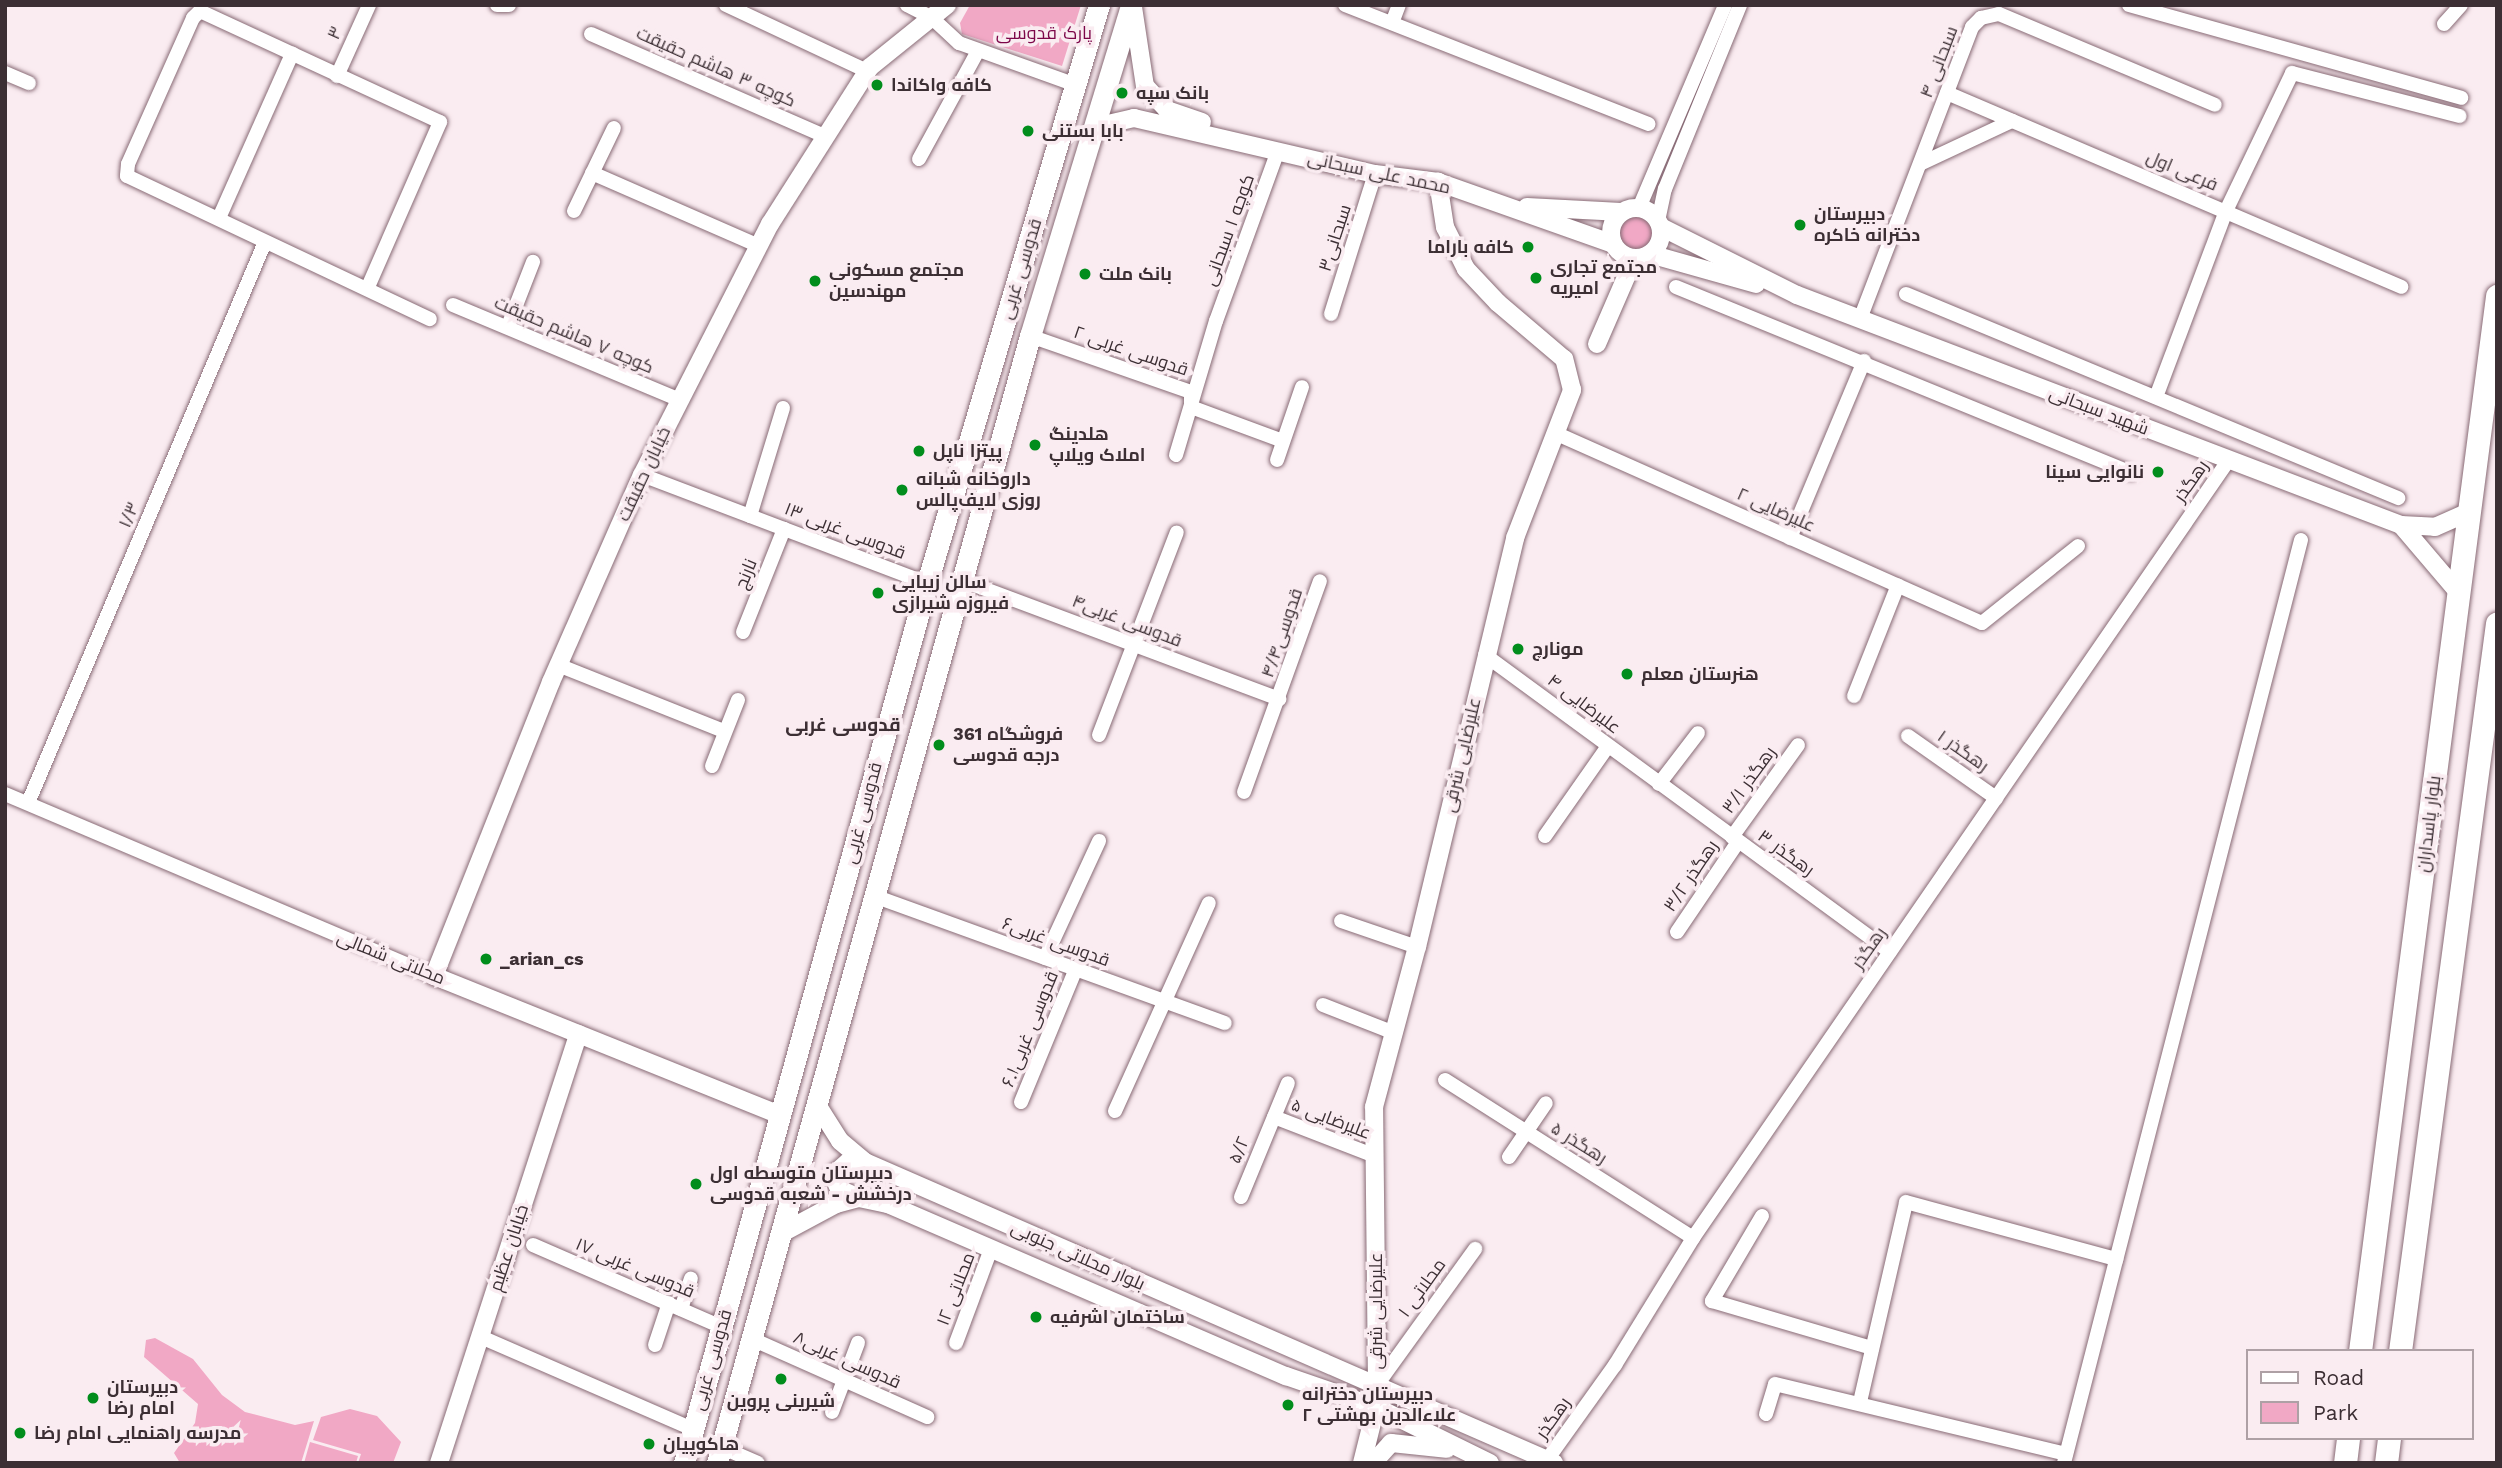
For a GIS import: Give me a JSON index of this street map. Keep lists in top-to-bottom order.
{
  "streets": {
    "main road": ["قدوسی غربی", "بلوار پاسداران"],
    "street": [
      "۳",
      "سبحانی ۴",
      "کوچه ۳ هاشم حقیقت",
      "فرعی اول",
      "محمد علی سبحانی",
      "کوچه ۱ سبحانی",
      "سبحانی۳",
      "کوچه ۷ هاشم حقیقت",
      "۲ قدوسی غربی",
      "شهید سبحانی",
      "خیابان حقیقت",
      "رهگذر",
      "۲ علیرضایی",
      "۱/۳",
      "۱۳ قدوسی غربی",
      "نارنج",
      "قدوسی غربی۴",
      "قدوسی۴/۴",
      "۴ علیرضایی",
      "۱ رهگذر",
      "علیرضایی شرقی",
      "۳/۱ رهگذر",
      "۳ رهگذر",
      "۳/۲ رهگذر",
      "قدوسی غربی۶",
      "محلاتی شمالی",
      "قدوسی غربی۶.۱",
      "۵ علیرضایی",
      "۵ رهگذر",
      "۵/۲",
      "خیابان عظیم",
      "بلوار محلاتی جنوبی",
      "۱۷ قدوسی غربی",
      "۱ محلاتی",
      "۱۲ محلاتی",
      "قدوسی غربی۸"
    ]
  },
  "crossings": [
    ["سبحانی ۴", "فرعی اول"],
    ["سبحانی ۴", "شهید سبحانی"],
    ["کوچه ۳ هاشم حقیقت", "خیابان حقیقت"],
    ["محمد علی سبحانی", "کوچه ۱ سبحانی"],
    ["محمد علی سبحانی", "سبحانی۳"],
    ["محمد علی سبحانی", "قدوسی غربی"],
    ["محمد علی سبحانی", "شهید سبحانی"],
    ["محمد علی سبحانی", "علیرضایی شرقی"],
    ["کوچه ۱ سبحانی", "۲ قدوسی غربی"],
    ["قدوسی غربی", "۲ قدوسی غربی"],
    ["قدوسی غربی", "۱۳ قدوسی غربی"],
    ["قدوسی غربی", "قدوسی غربی۴"],
    ["قدوسی غربی", "قدوسی غربی۶"],
    ["قدوسی غربی", "محلاتی شمالی"],
    ["قدوسی غربی", "بلوار محلاتی جنوبی"],
    ["قدوسی غربی", "۱۷ قدوسی غربی"],
    ["قدوسی غربی", "قدوسی غربی۸"],
    ["کوچه ۷ هاشم حقیقت", "خیابان حقیقت"],
    ["شهید سبحانی", "رهگذر"],
    ["خیابان حقیقت", "۱۳ قدوسی غربی"],
    ["خیابان حقیقت", "محلاتی شمالی"],
    ["رهگذر", "۱ رهگذر"],
    ["رهگذر", "۳ رهگذر"],
    ["رهگذر", "۵ رهگذر"],
    ["رهگذر", "بلوار محلاتی جنوبی"],
    ["۲ علیرضایی", "علیرضایی شرقی"],
    ["۱/۳", "محلاتی شمالی"],
    ["۱۳ قدوسی غربی", "نارنج"],
    ["قدوسی غربی۴", "قدوسی۴/۴"],
    ["۴ علیرضایی", "علیرضایی شرقی"],
    ["۴ علیرضایی", "۳ رهگذر"],
    ["علیرضایی شرقی", "۵ علیرضایی"],
    ["علیرضایی شرقی", "بلوار محلاتی جنوبی"],
    ["علیرضایی شرقی", "۱ محلاتی"],
    ["۳/۱ رهگذر", "۳ رهگذر"],
    ["۳/۱ رهگذر", "۳/۲ رهگذر"],
    ["۳ رهگذر", "۳/۲ رهگذر"],
    ["قدوسی غربی۶", "قدوسی غربی۶.۱"],
    ["محلاتی شمالی", "خیابان عظیم"],
    ["۵ علیرضایی", "۵/۲"],
    ["بلوار محلاتی جنوبی", "۱ محلاتی"],
    ["بلوار محلاتی جنوبی", "۱۲ محلاتی"]
  ],
  "districts": ["قدوسی غربی"],
  "parks": ["پارک قدوسی"],
  "places": [
    "کافه واکاندا",
    "بانک سپه",
    "بابا بستنی",
    "دبیرستان دخترانه خاکره",
    "کافه باراما",
    "بانک ملت",
    "مجتمع تجاری امیریه",
    "مجتمع مسکونی مهندسین",
    "هلدینگ املاک ویلاپ",
    "پیتزا ناپل",
    "نانوایی سینا",
    "داروخانه شبانه روزی لایف‌پالس",
    "سالن زیبایی فیروزه شیرازی",
    "مونارچ",
    "هنرستان معلم",
    "فروشگاه 361 درجه قدوسی",
    "_arian_cs",
    "دبیرستان متوسطه اول درخشش - شعبه قدوسی",
    "ساختمان اشرفیه",
    "شیرینی پروین",
    "دبیرستان امام رضا",
    "دبیرستان دخترانه علاءالدین بهشتی ۲",
    "مدرسه راهنمایی امام رضا",
    "هاکوپیان"
  ],
  "legend": ["Road", "Park"]
}
